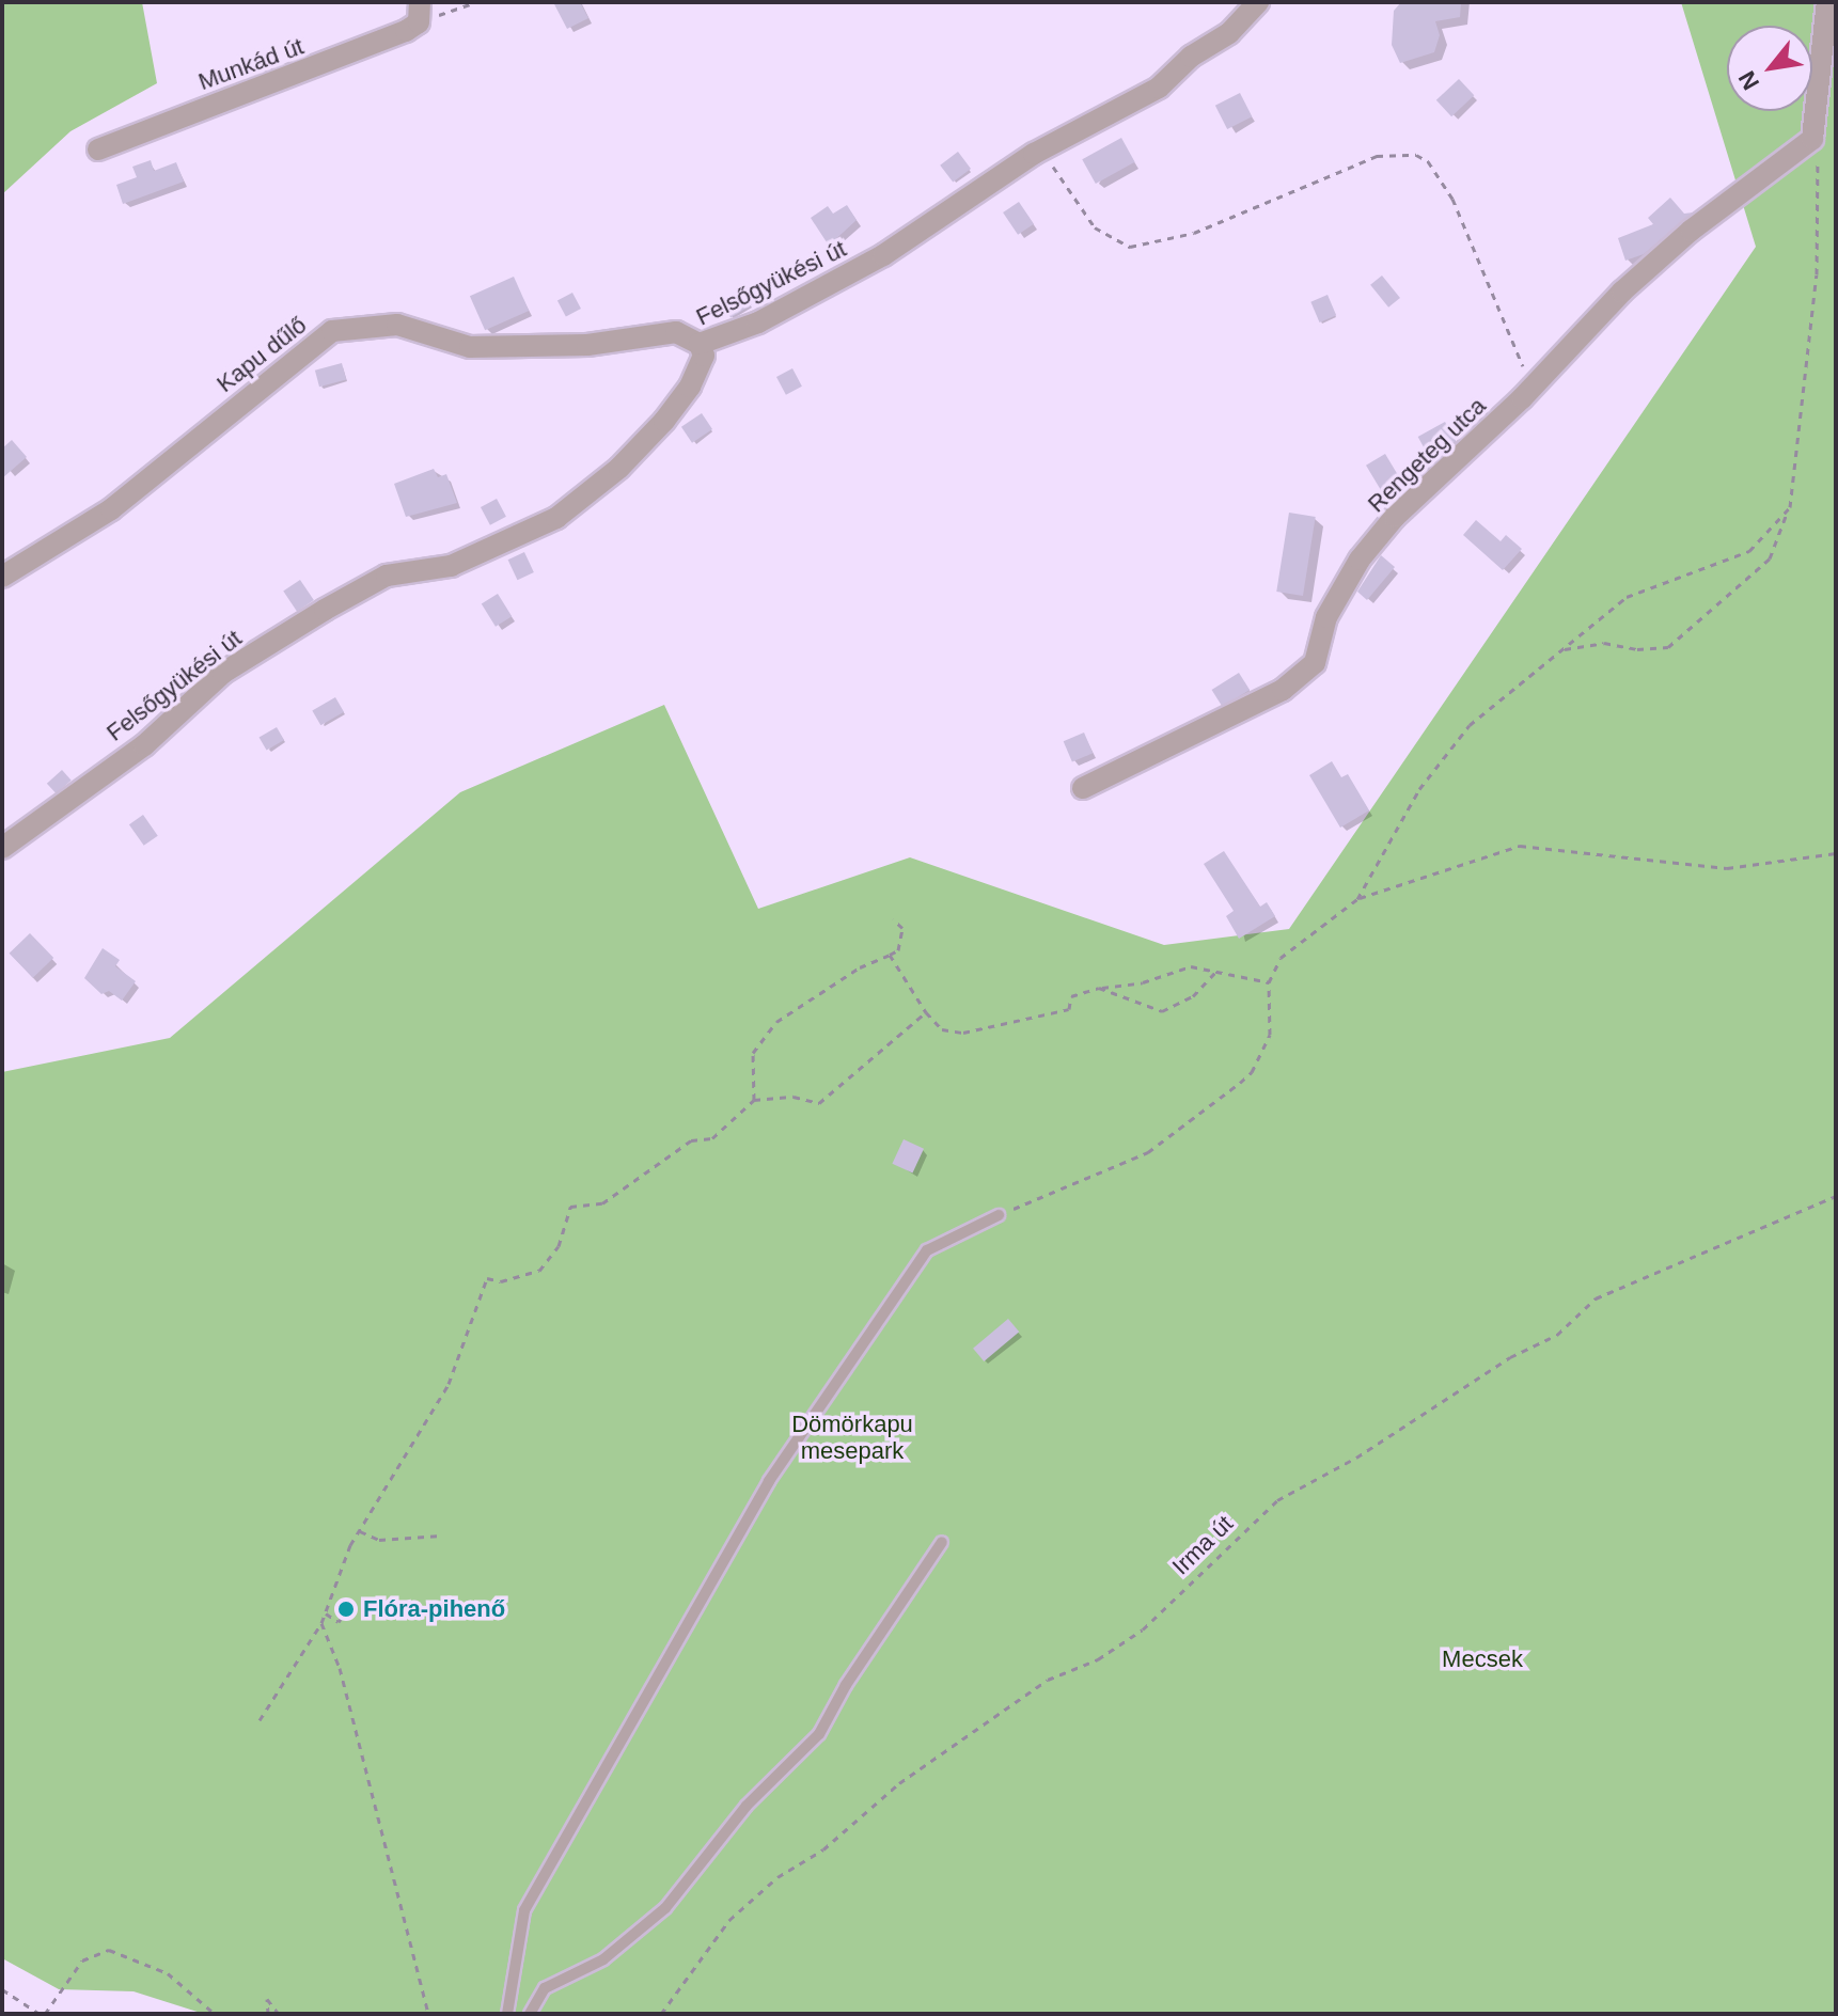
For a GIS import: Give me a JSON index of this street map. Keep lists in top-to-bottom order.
{
  "streets": {
    "street": [
      "Munkád út",
      "Felsőgyükési út",
      "Kapu dűlő",
      "Rengeteg utca"
    ],
    "path": ["Irma út"]
  },
  "crossings": [
    ["Felsőgyükési út", "Kapu dűlő"]
  ],
  "parks": ["Dömörkapu mesepark", "Mecsek"],
  "places": ["Flóra-pihenő"],
  "north": "bottom left"
}
